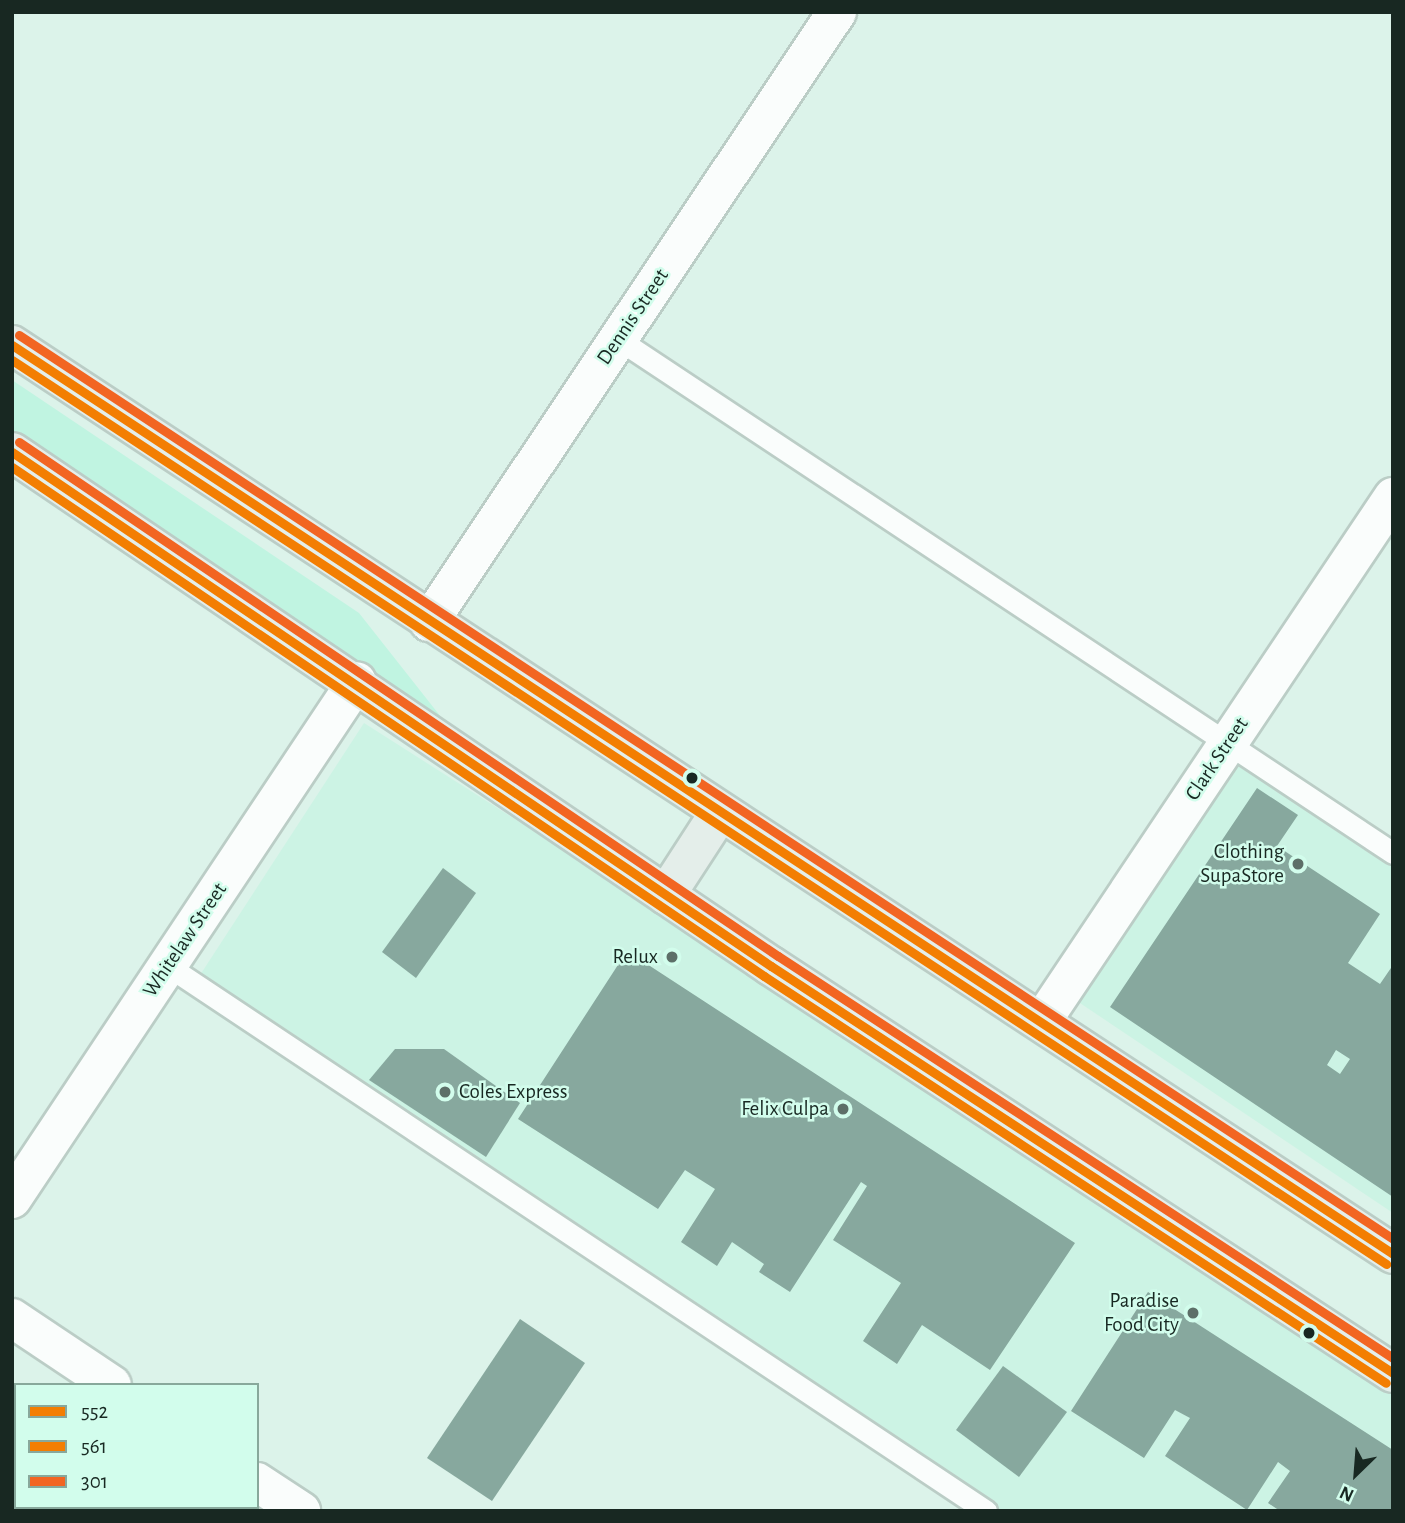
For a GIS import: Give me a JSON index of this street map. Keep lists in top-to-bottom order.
{
  "streets": {
    "street": ["Dennis Street", "Clark Street", "Whitelaw Street"]
  },
  "places": [
    "Clothing SupaStore",
    "Relux",
    "Coles Express",
    "Felix Culpa",
    "Paradise Food City"
  ],
  "lines": ["transit line 301", "transit line 552", "transit line 561"],
  "legend": ["552", "561", "301"],
  "north": "bottom left"
}
